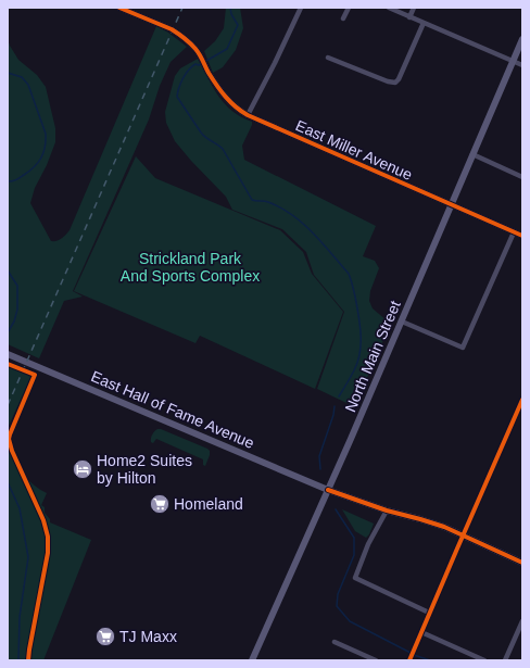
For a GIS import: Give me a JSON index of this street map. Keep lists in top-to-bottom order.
{
  "streets": {
    "main road": ["North Main Street", "East Hall of Fame Avenue"],
    "street": ["East Miller Avenue"]
  },
  "crossings": [
    ["East Miller Avenue", "North Main Street"],
    ["North Main Street", "East Hall of Fame Avenue"]
  ],
  "parks": ["Strickland Park And Sports Complex"],
  "places": {
    "hotel": ["Home2 Suites by Hilton"],
    "supermarket": ["Homeland", "TJ Maxx"]
  }
}
